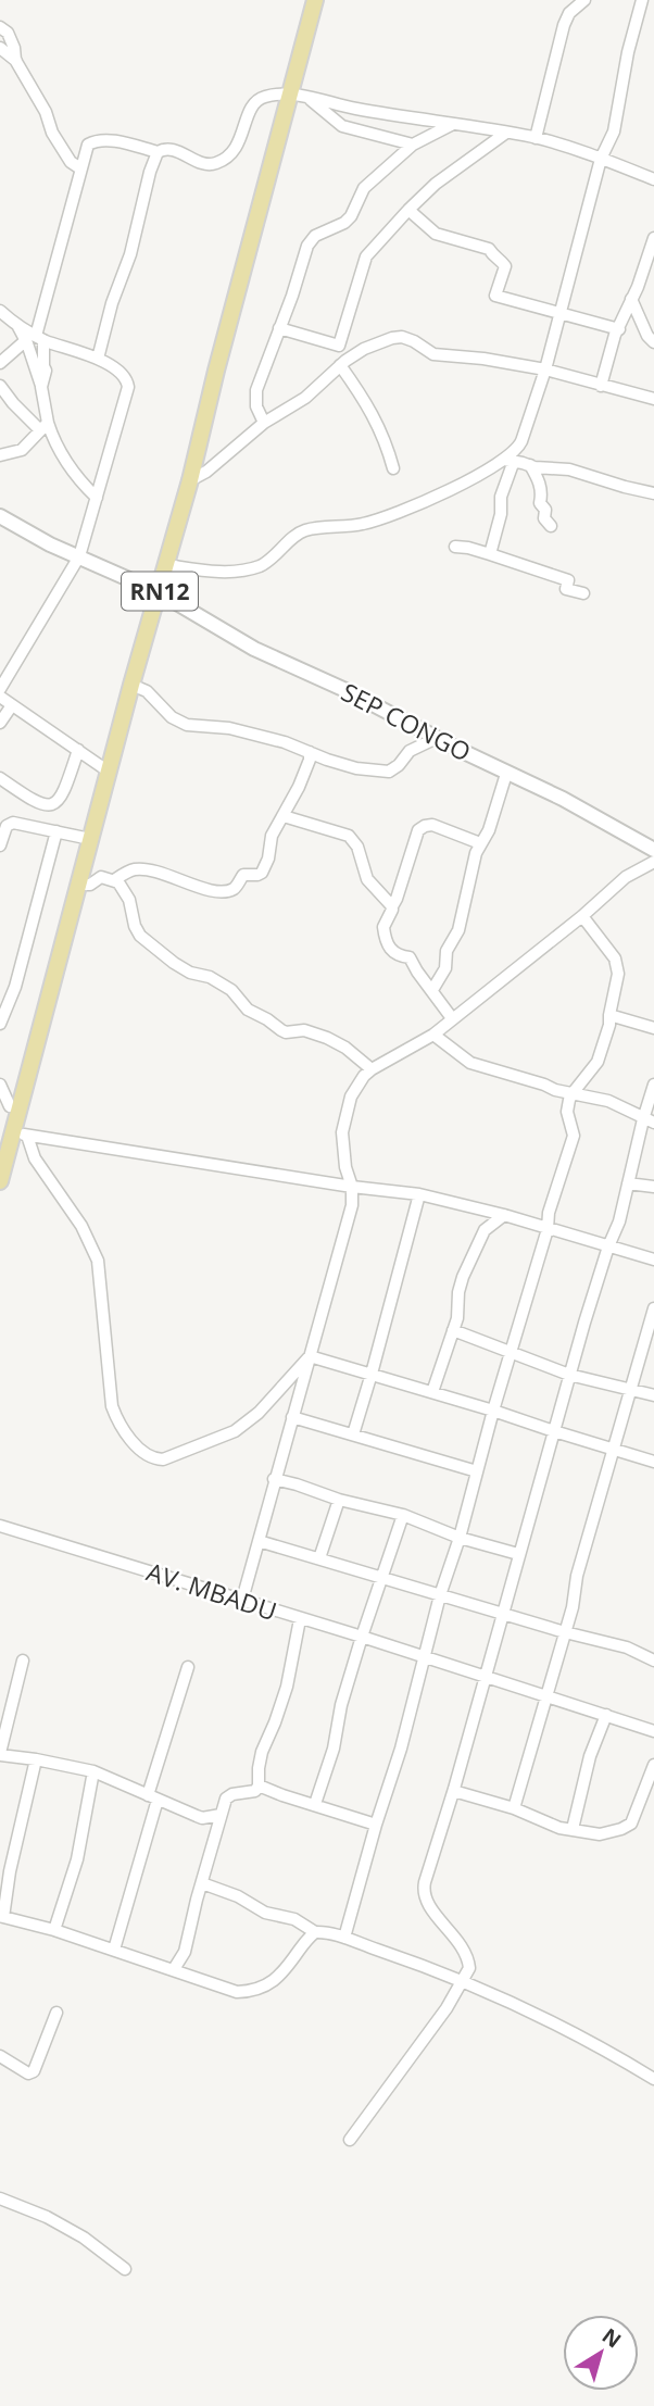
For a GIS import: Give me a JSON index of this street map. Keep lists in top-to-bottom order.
{
  "streets": {
    "main road": ["RN12"],
    "street": ["SEP CONGO", "AV. MBADU"]
  },
  "crossings": [
    ["RN12", "SEP CONGO"]
  ],
  "north": "top right"
}
